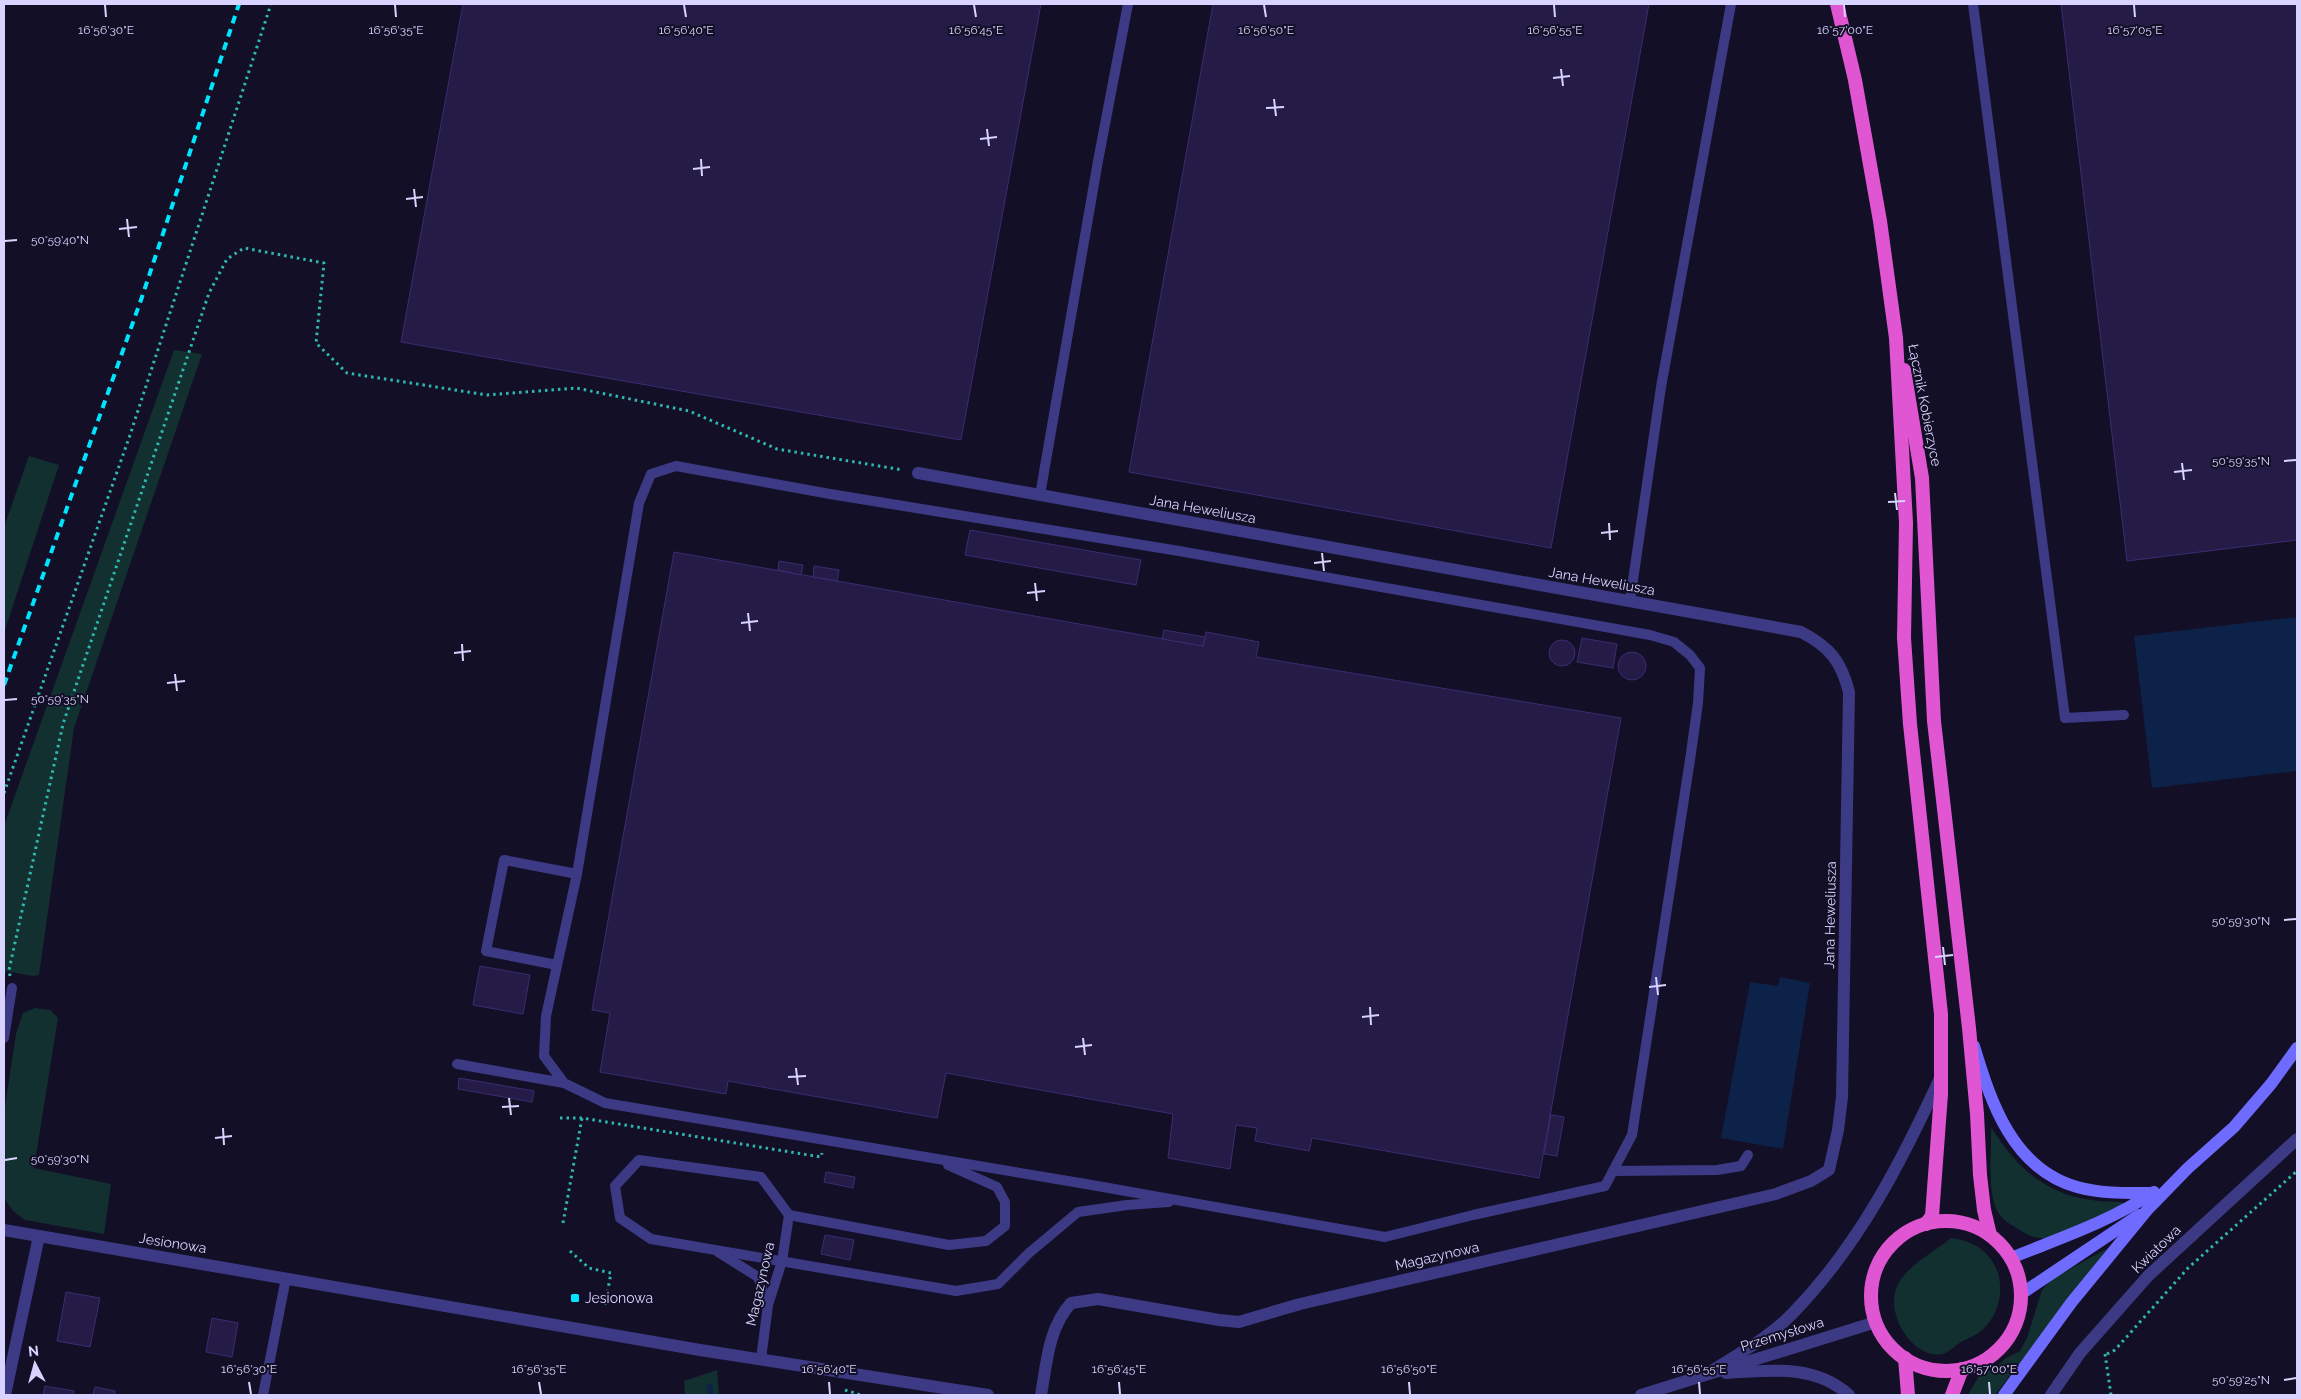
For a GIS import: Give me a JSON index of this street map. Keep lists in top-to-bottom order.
{
  "streets": {
    "highway": ["Łącznik Kobierzyce"],
    "street": [
      "Jana Heweliusza",
      "Jesionowa",
      "Kwiatowa",
      "Magazynowa",
      "Przemysłowa"
    ]
  },
  "crossings": [
    ["Łącznik Kobierzyce", "Przemysłowa"],
    ["Jana Heweliusza", "Magazynowa"],
    ["Jesionowa", "Magazynowa"]
  ],
  "places": {
    "transit": ["Jesionowa"]
  },
  "north": "top",
  "coordinates": [
    "16°56'30\"E",
    "16°56'35\"E",
    "16°56'40\"E",
    "16°56'45\"E",
    "16°56'50\"E",
    "16°56'55\"E",
    "16°57'00\"E",
    "16°57'05\"E",
    "50°59'40\"N",
    "50°59'35\"N",
    "50°59'30\"N",
    "50°59'25\"N"
  ]
}
